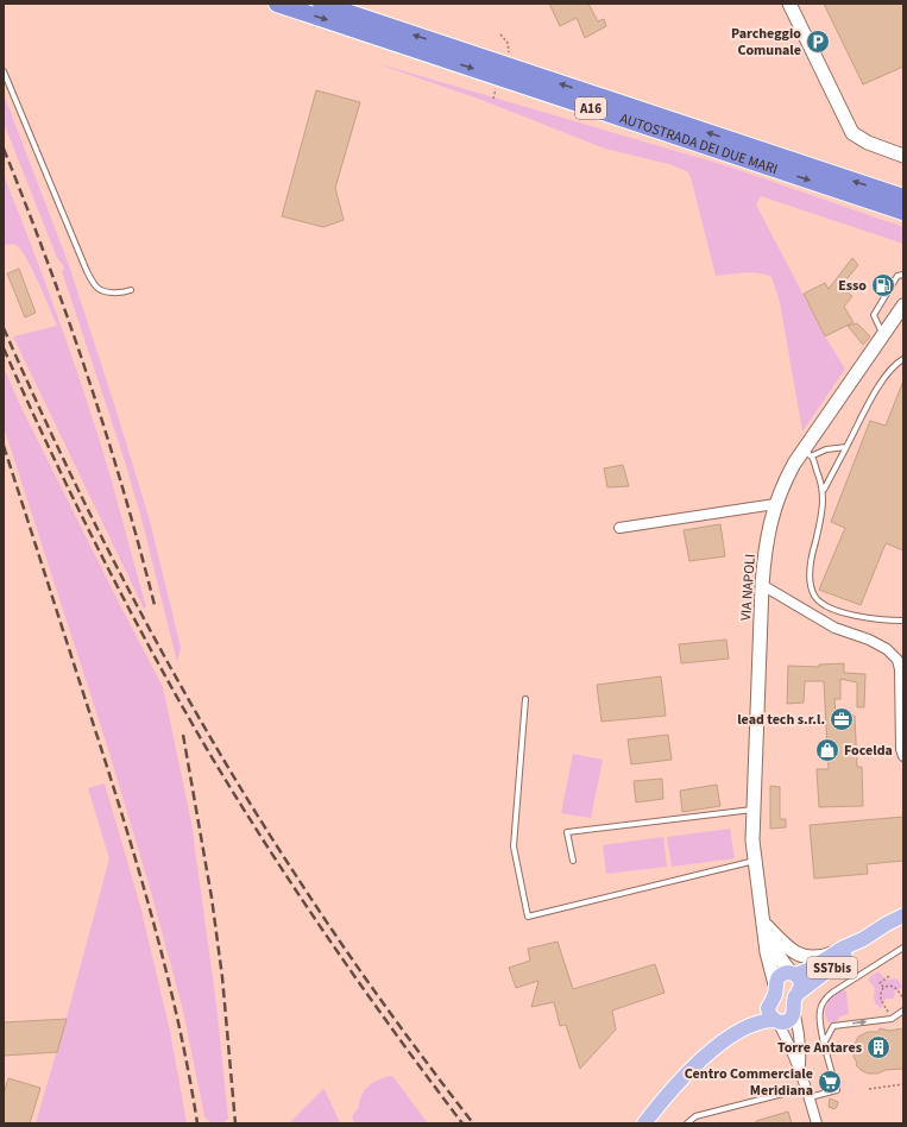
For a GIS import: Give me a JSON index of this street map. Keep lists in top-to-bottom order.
{
  "streets": {
    "highway": ["A16", "AUTOSTRADA DEI DUE MARI"],
    "main road": ["VIA NAPOLI", "SS7bis"]
  },
  "crossings": [
    ["VIA NAPOLI", "SS7bis"]
  ],
  "places": {
    "parking": ["Parcheggio Comunale"],
    "fuel station": ["Esso"],
    "office": ["lead tech s.r.l."],
    "shop": ["Focelda"],
    "building": ["Torre Antares"],
    "supermarket": ["Centro Commerciale Meridiana"]
  }
}
